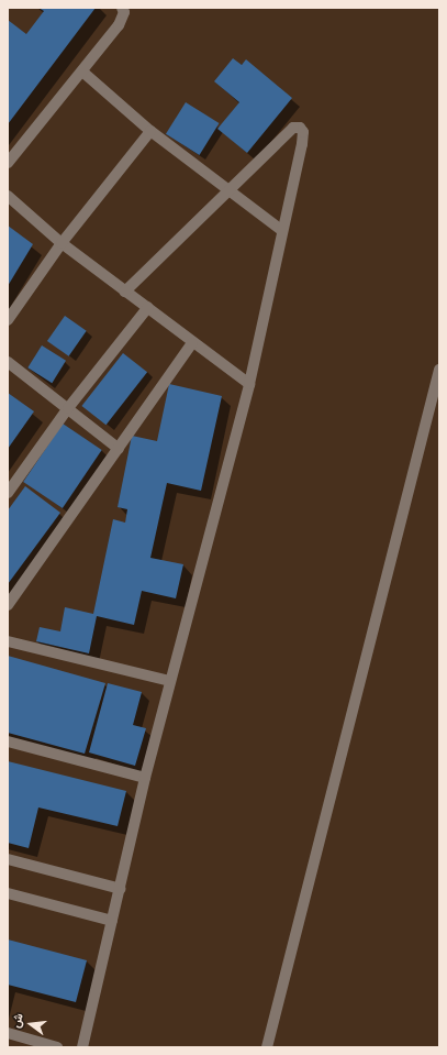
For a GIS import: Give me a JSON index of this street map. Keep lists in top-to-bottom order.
{
  "north": "left"
}
